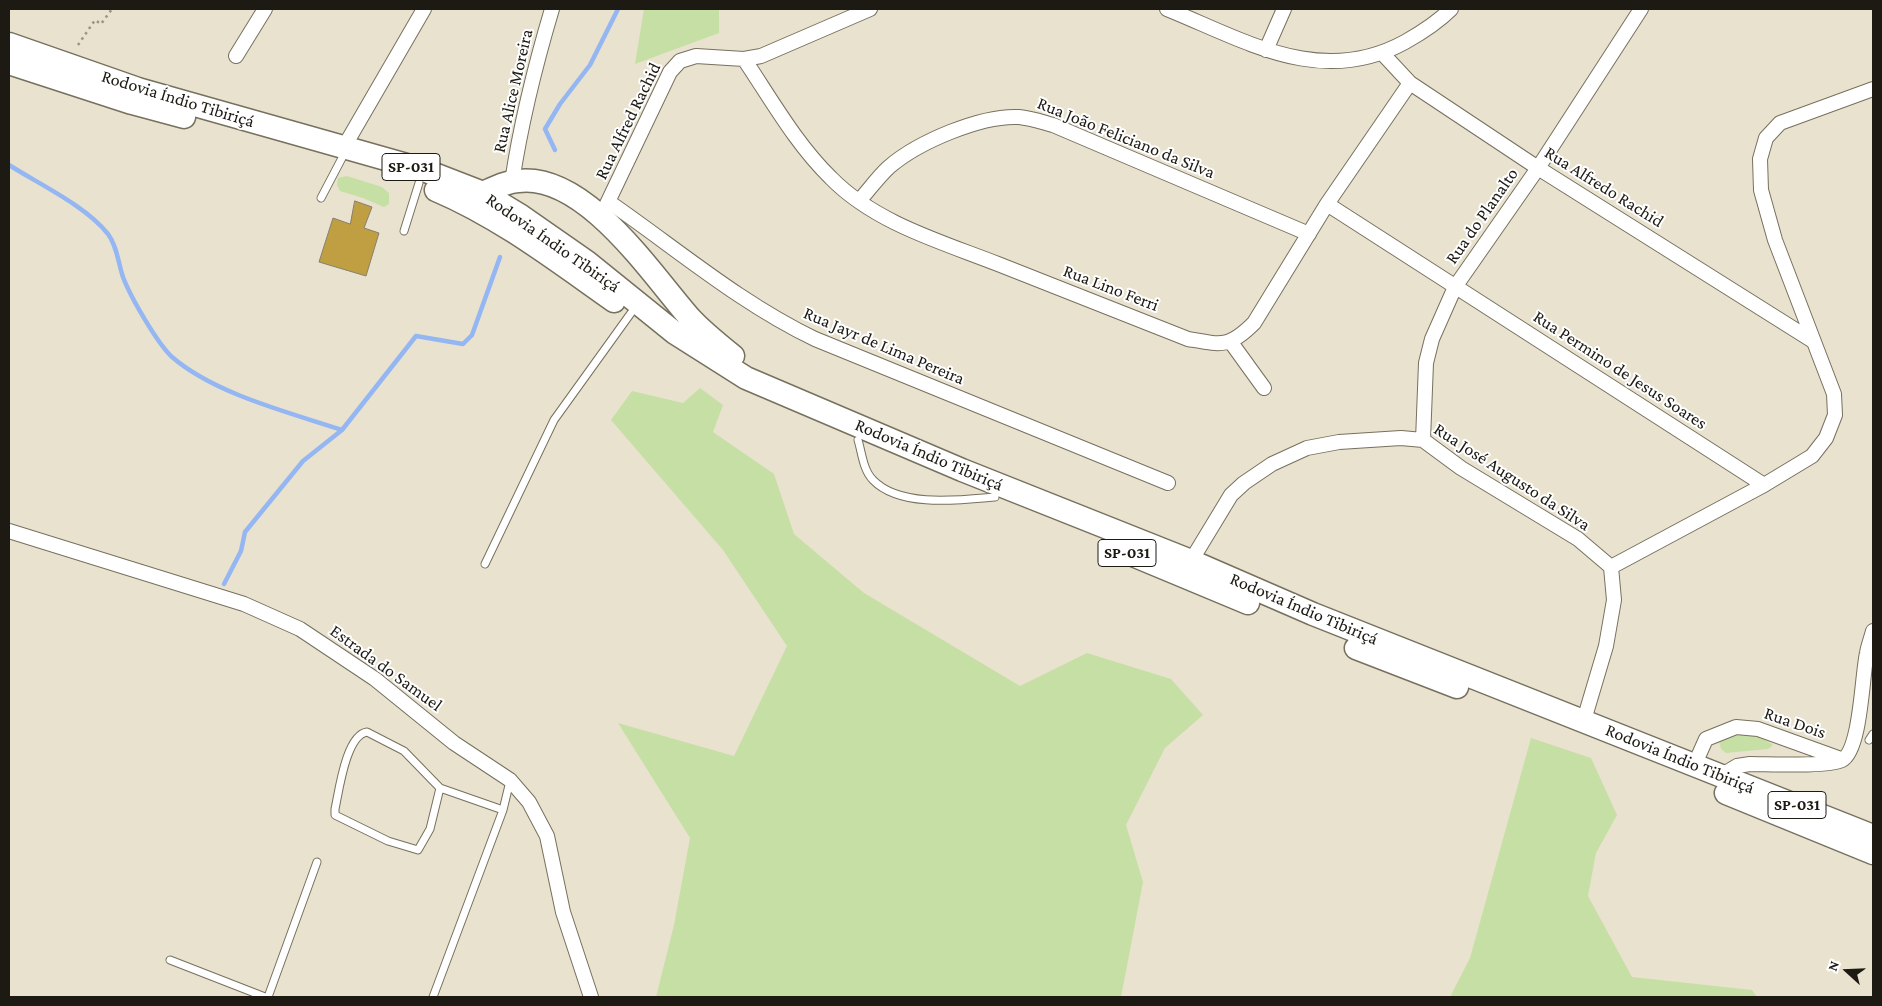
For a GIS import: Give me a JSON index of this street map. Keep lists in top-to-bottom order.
{
  "streets": {
    "highway": ["Rodovia Índio Tibiriçá", "SP-031"],
    "street": [
      "Rua Alice Moreira",
      "Rua Alfred Rachid",
      "Rua João Feliciano da Silva",
      "Rua Alfredo Rachid",
      "Rua do Planalto",
      "Rua Lino Ferri",
      "Rua Jayr de Lima Pereira",
      "Rua Permino de Jesus Soares",
      "Rua José Augusto da Silva",
      "Estrada do Samuel",
      "Rua Dois"
    ]
  },
  "crossings": [
    ["Rodovia Índio Tibiriçá", "Rua José Augusto da Silva"],
    ["Rodovia Índio Tibiriçá", "Rua Dois"],
    ["Rua Alfred Rachid", "Rua Lino Ferri"],
    ["Rua Alfred Rachid", "Rua Jayr de Lima Pereira"],
    ["Rua João Feliciano da Silva", "Rua Lino Ferri"],
    ["Rua Alfredo Rachid", "Rua do Planalto"],
    ["Rua do Planalto", "Rua Permino de Jesus Soares"],
    ["Rua do Planalto", "Rua José Augusto da Silva"]
  ],
  "north": "left"
}
